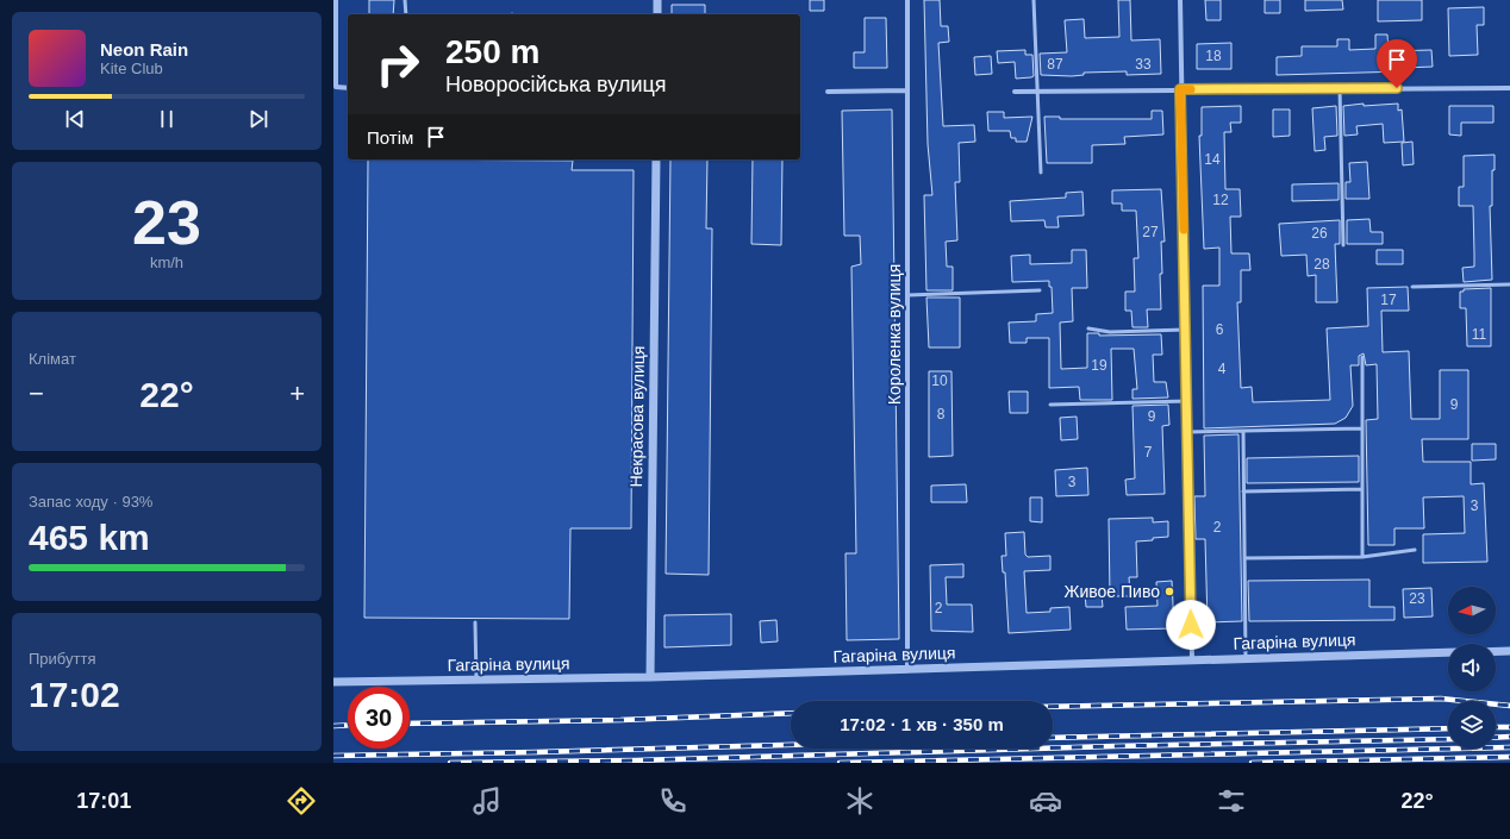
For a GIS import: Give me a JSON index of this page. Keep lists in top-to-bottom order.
{
  "streets": {
    "street": ["Короленка вулиця", "Некрасова вулиця", "Гагаріна вулиця"]
  },
  "crossings": [
    ["Короленка вулиця", "Гагаріна вулиця"],
    ["Некрасова вулиця", "Гагаріна вулиця"]
  ],
  "places": ["Живое Пиво"],
  "house_numbers": [
    "18",
    "87",
    "33",
    "14",
    "12",
    "27",
    "26",
    "28",
    "17",
    "6",
    "11",
    "19",
    "4",
    "10",
    "9",
    "8",
    "9",
    "7",
    "3",
    "3",
    "2",
    "23",
    "2"
  ],
  "north": "left",
  "page": {
    "turn": ["250 m", "Новоросійська вулиця"],
    "song": ["Neon Rain", "Kite Club"],
    "then": "Потім",
    "tile": [
      ["23", "km/h"],
      "Клімат",
      ["Запас ходу · 93%", "465 km"],
      ["Прибуття", "17:02"]
    ],
    "heat": ["−", "22°", "+"],
    "limit": "30",
    "trip": "17:02 · 1 хв · 350 m",
    "tabs": ["17:01", "22°"]
  }
}
